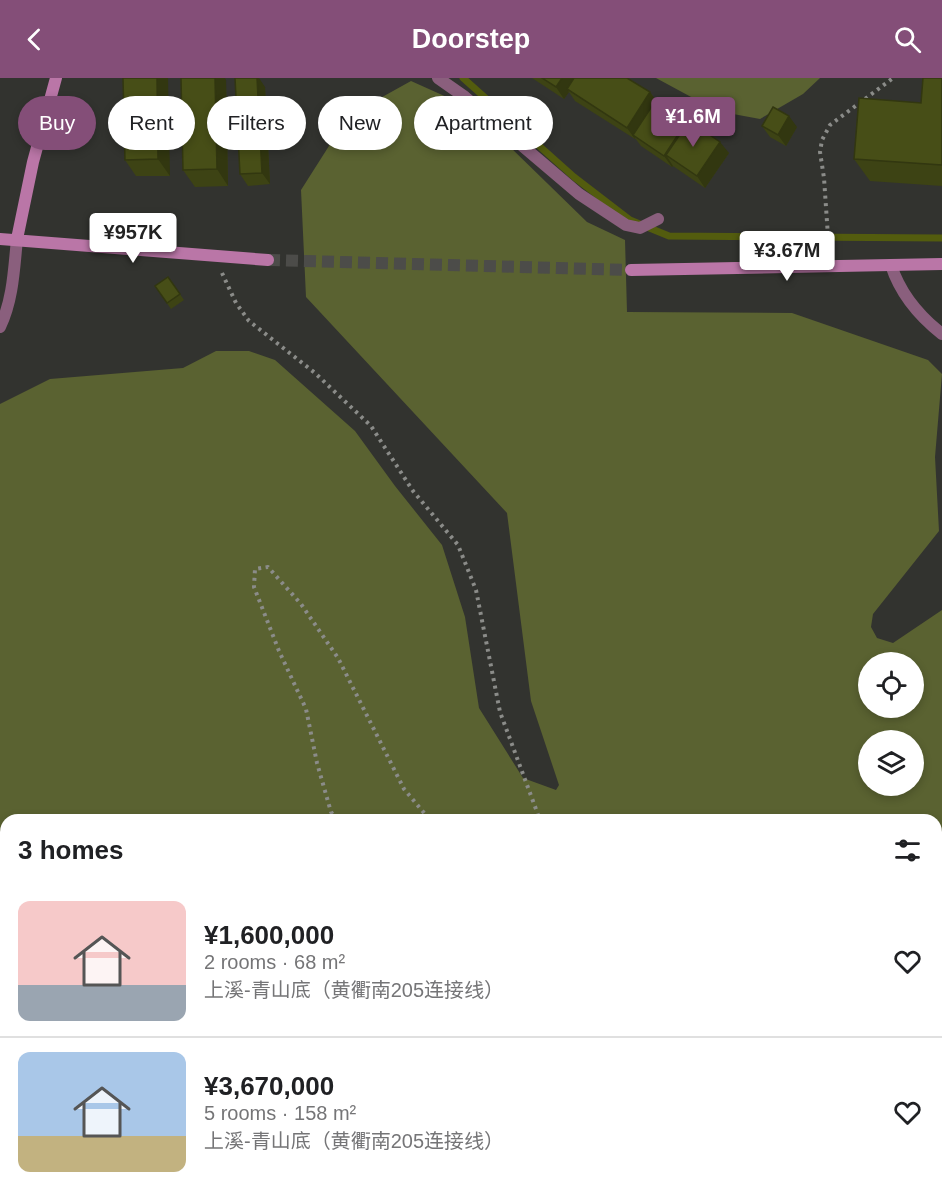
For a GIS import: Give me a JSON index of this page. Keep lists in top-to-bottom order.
{
  "page": {
    "header": "Doorstep",
    "chip": [
      "Buy",
      "Rent",
      "Filters",
      "New",
      "Apartment"
    ],
    "price": ["¥1.6M", "¥957K", "¥3.67M"],
    "heading": "3 homes",
    "list": [
      {
        "name": "¥1,600,000",
        "note": "2 rooms · 68 m² · 上溪-青山底（黄衢南205连接线）"
      },
      {
        "name": "¥3,670,000",
        "note": "5 rooms · 158 m² · 上溪-青山底（黄衢南205连接线）"
      }
    ]
  }
}
